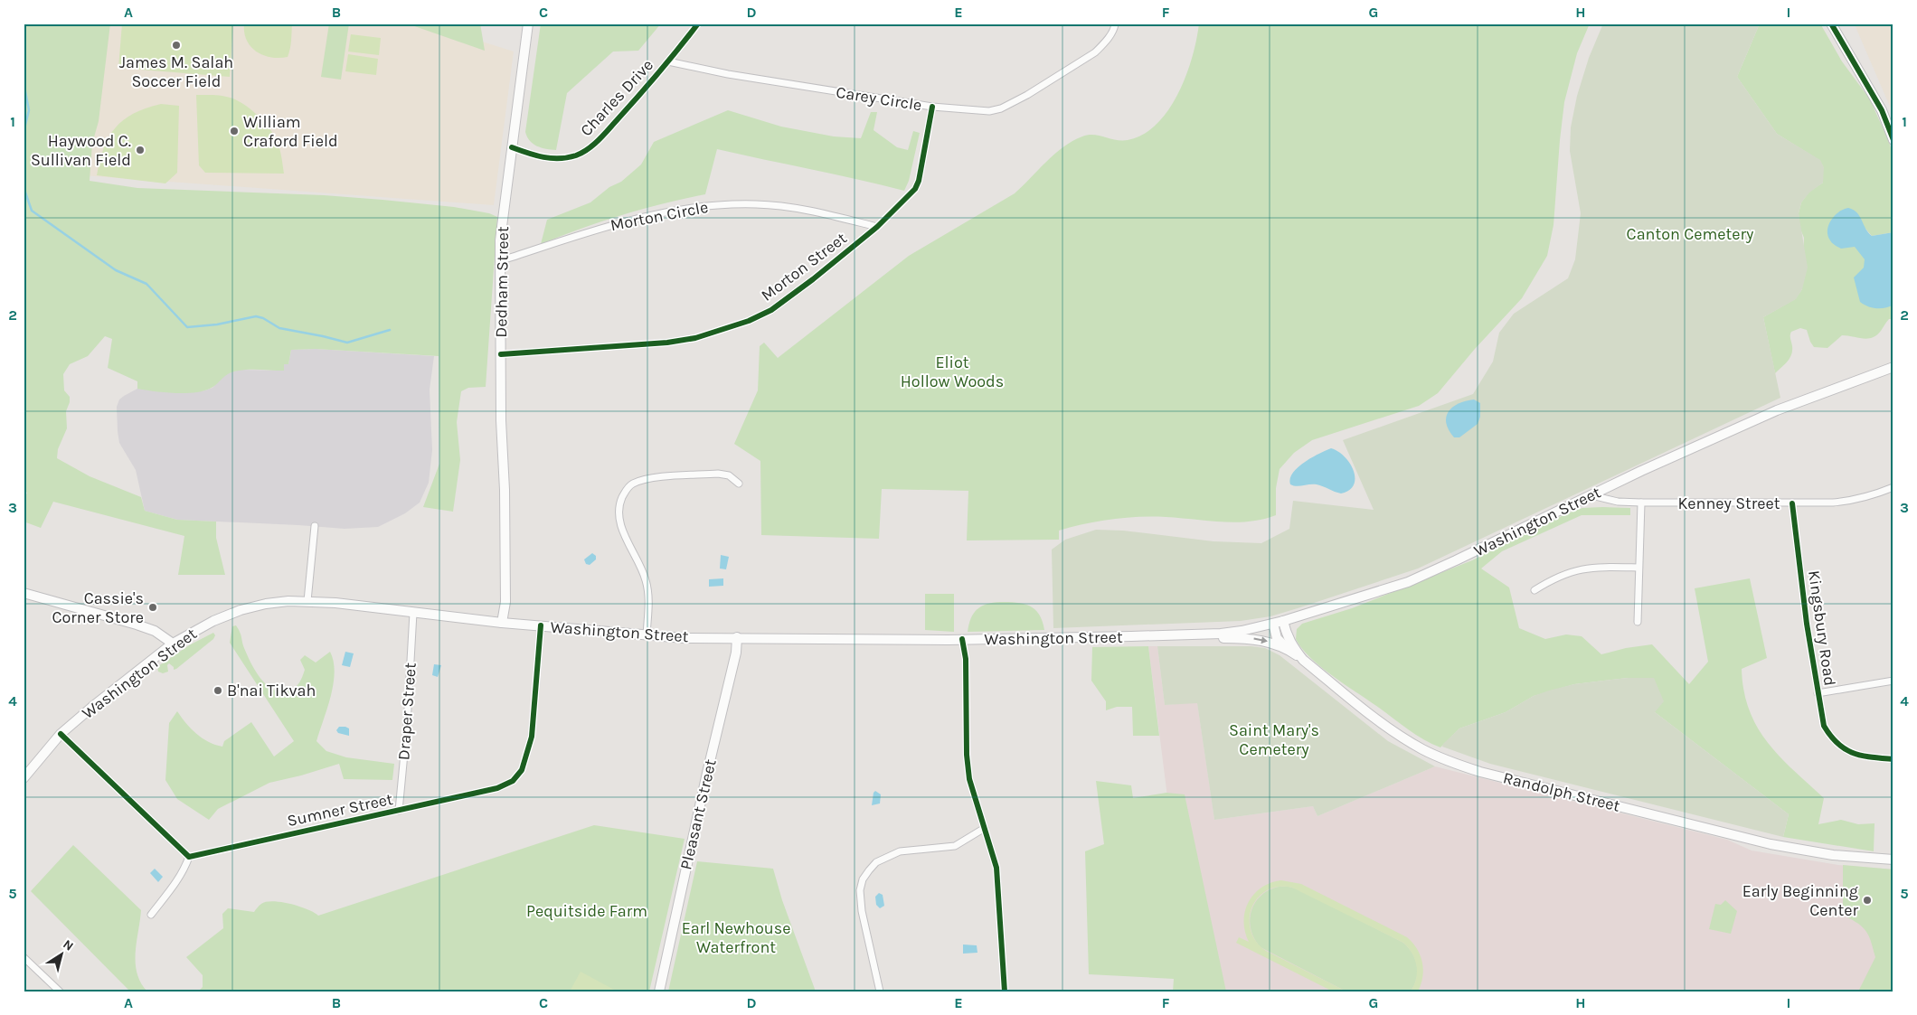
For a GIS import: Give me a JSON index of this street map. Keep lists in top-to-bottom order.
{
  "streets": {
    "main road": [
      "Dedham Street",
      "Washington Street",
      "Randolph Street",
      "Pleasant Street"
    ],
    "street": [
      "Charles Drive",
      "Carey Circle",
      "Morton Circle",
      "Morton Street",
      "Kenney Street",
      "Kingsbury Road",
      "Draper Street",
      "Sumner Street"
    ]
  },
  "crossings": [
    ["Charles Drive", "Carey Circle"],
    ["Charles Drive", "Dedham Street"],
    ["Carey Circle", "Morton Street"],
    ["Morton Circle", "Morton Street"],
    ["Morton Circle", "Dedham Street"],
    ["Morton Street", "Dedham Street"],
    ["Dedham Street", "Washington Street"],
    ["Kenney Street", "Washington Street"],
    ["Kenney Street", "Kingsbury Road"],
    ["Washington Street", "Draper Street"],
    ["Washington Street", "Randolph Street"],
    ["Washington Street", "Sumner Street"],
    ["Washington Street", "Pleasant Street"],
    ["Draper Street", "Sumner Street"]
  ],
  "parks": [
    "Canton Cemetery",
    "Eliot Hollow Woods",
    "Saint Mary's Cemetery",
    "Pequitside Farm",
    "Earl Newhouse Waterfront"
  ],
  "places": [
    "James M. Salah Soccer Field",
    "William Craford Field",
    "Haywood C. Sullivan Field",
    "Cassie's Corner Store",
    "B'nai Tikvah",
    "Early Beginning Center"
  ],
  "north": "top right",
  "grid": {
    "columns": [
      "A",
      "B",
      "C",
      "D",
      "E",
      "F",
      "G",
      "H",
      "I"
    ],
    "rows": [
      "1",
      "2",
      "3",
      "4",
      "5"
    ]
  }
}
